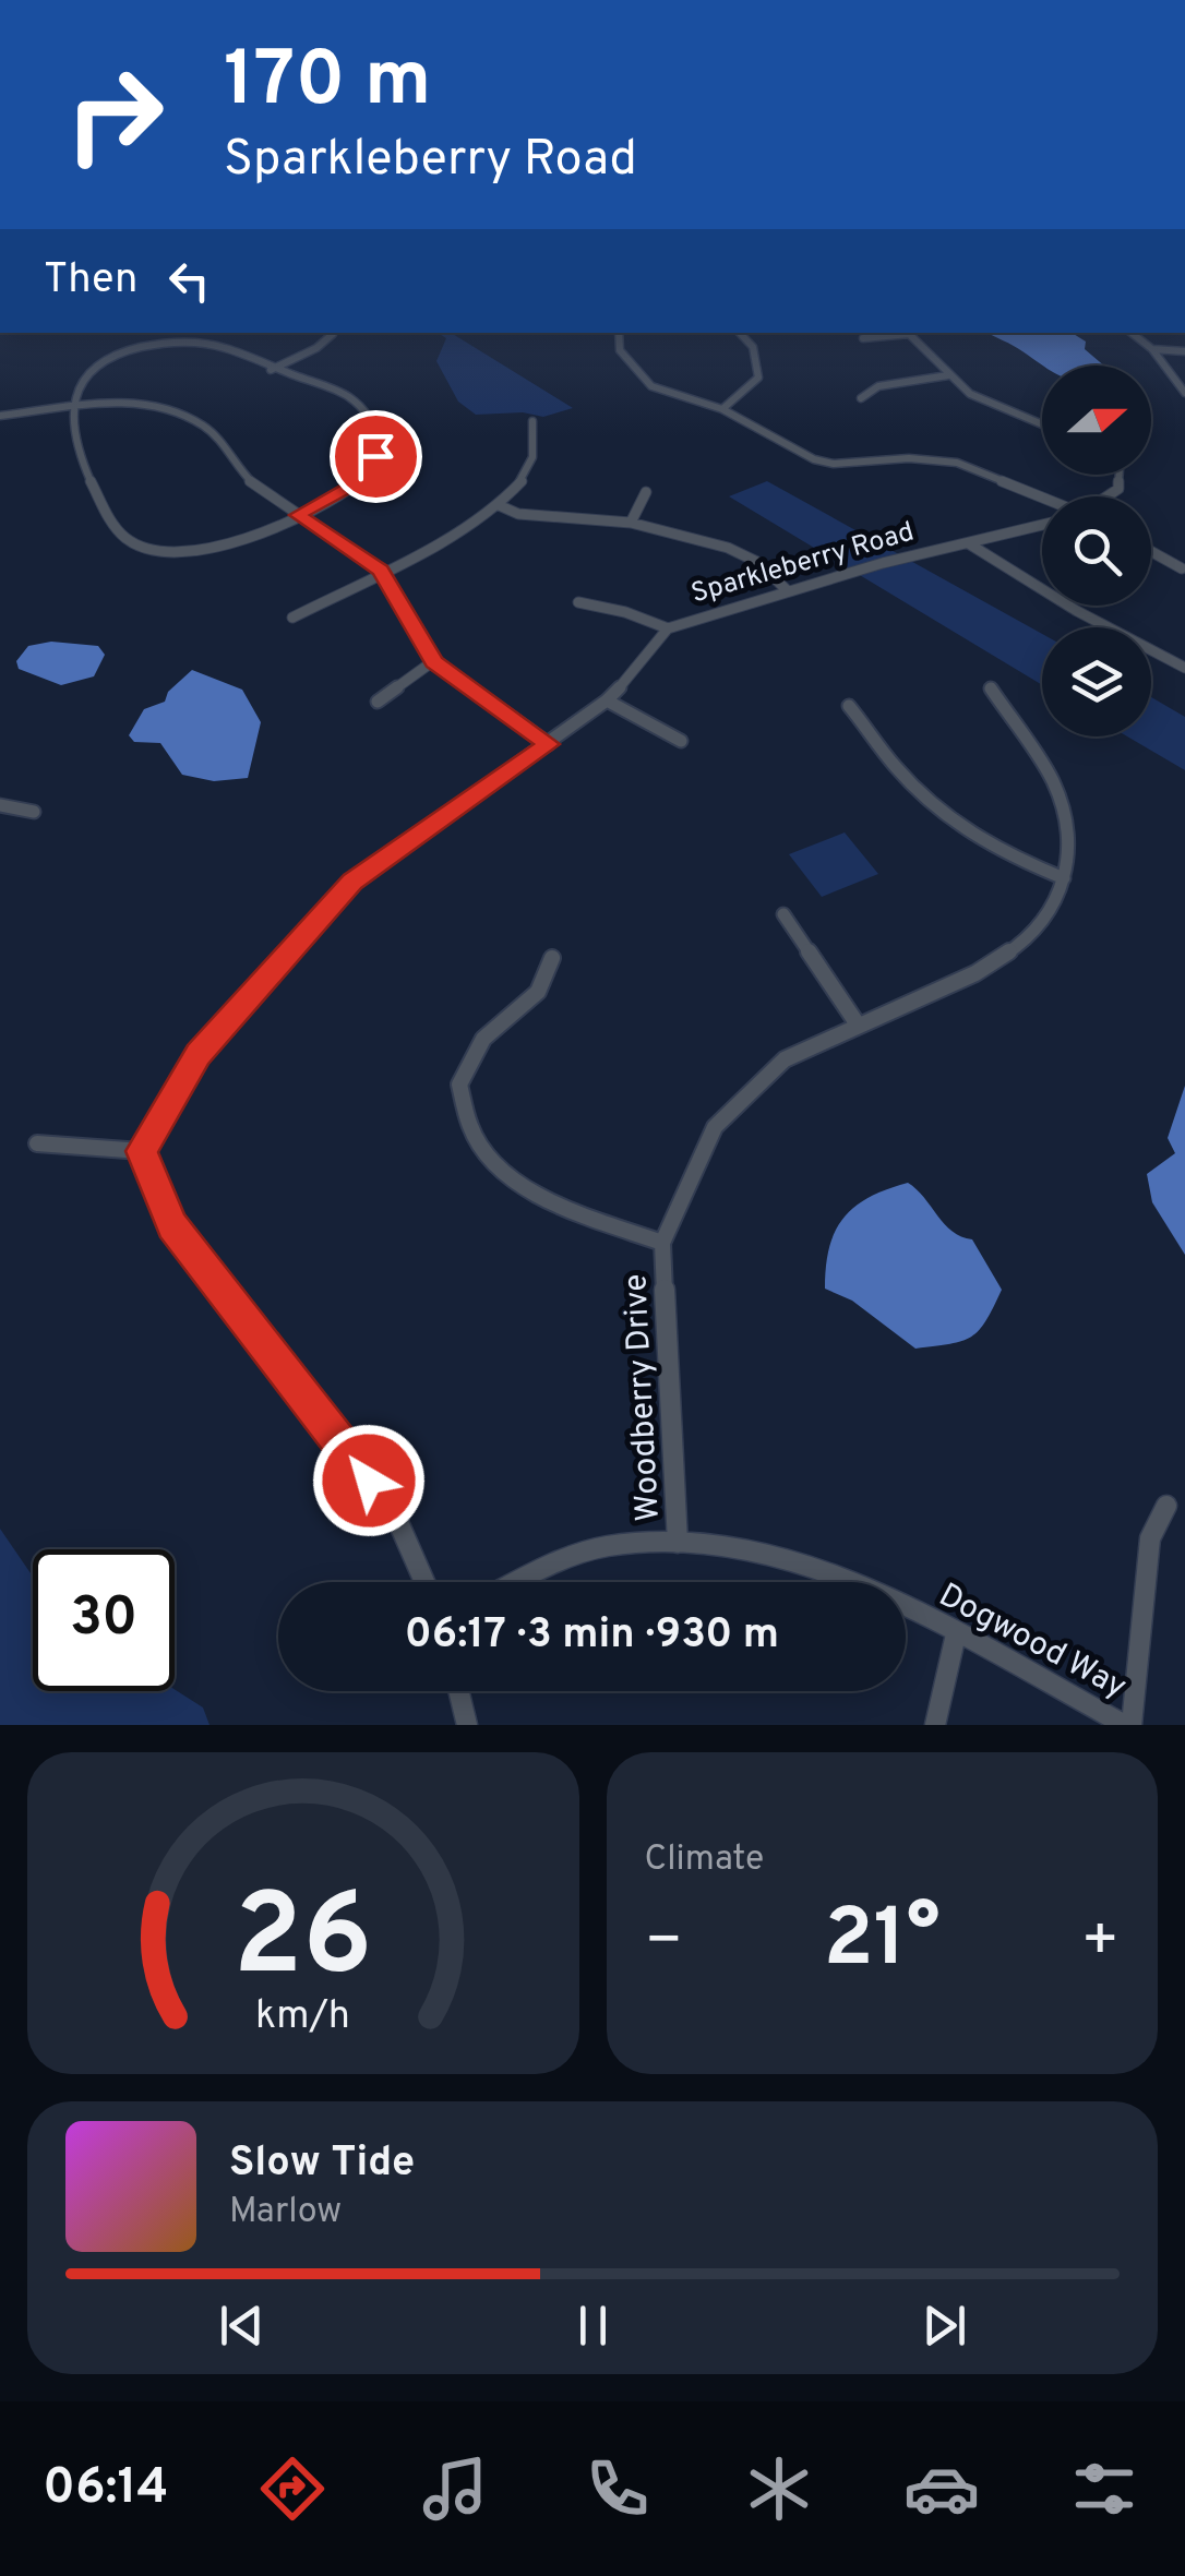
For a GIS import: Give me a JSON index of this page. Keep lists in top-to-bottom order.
{
  "streets": {
    "street": ["Sparkleberry Road", "Woodberry Drive", "Dogwood Way"]
  },
  "crossings": [
    ["Woodberry Drive", "Dogwood Way"]
  ],
  "north": "right",
  "page": {
    "turn": ["170 m", "Sparkleberry Road"],
    "then": "Then",
    "limit": "30",
    "trip": "06:17 · 3 min · 930 m",
    "tile": "Climate",
    "heat": ["−", "21°", "+"],
    "song": ["Slow Tide", "Marlow"],
    "tabs": "06:14",
    "gauge": ["26", "km/h"]
  }
}
